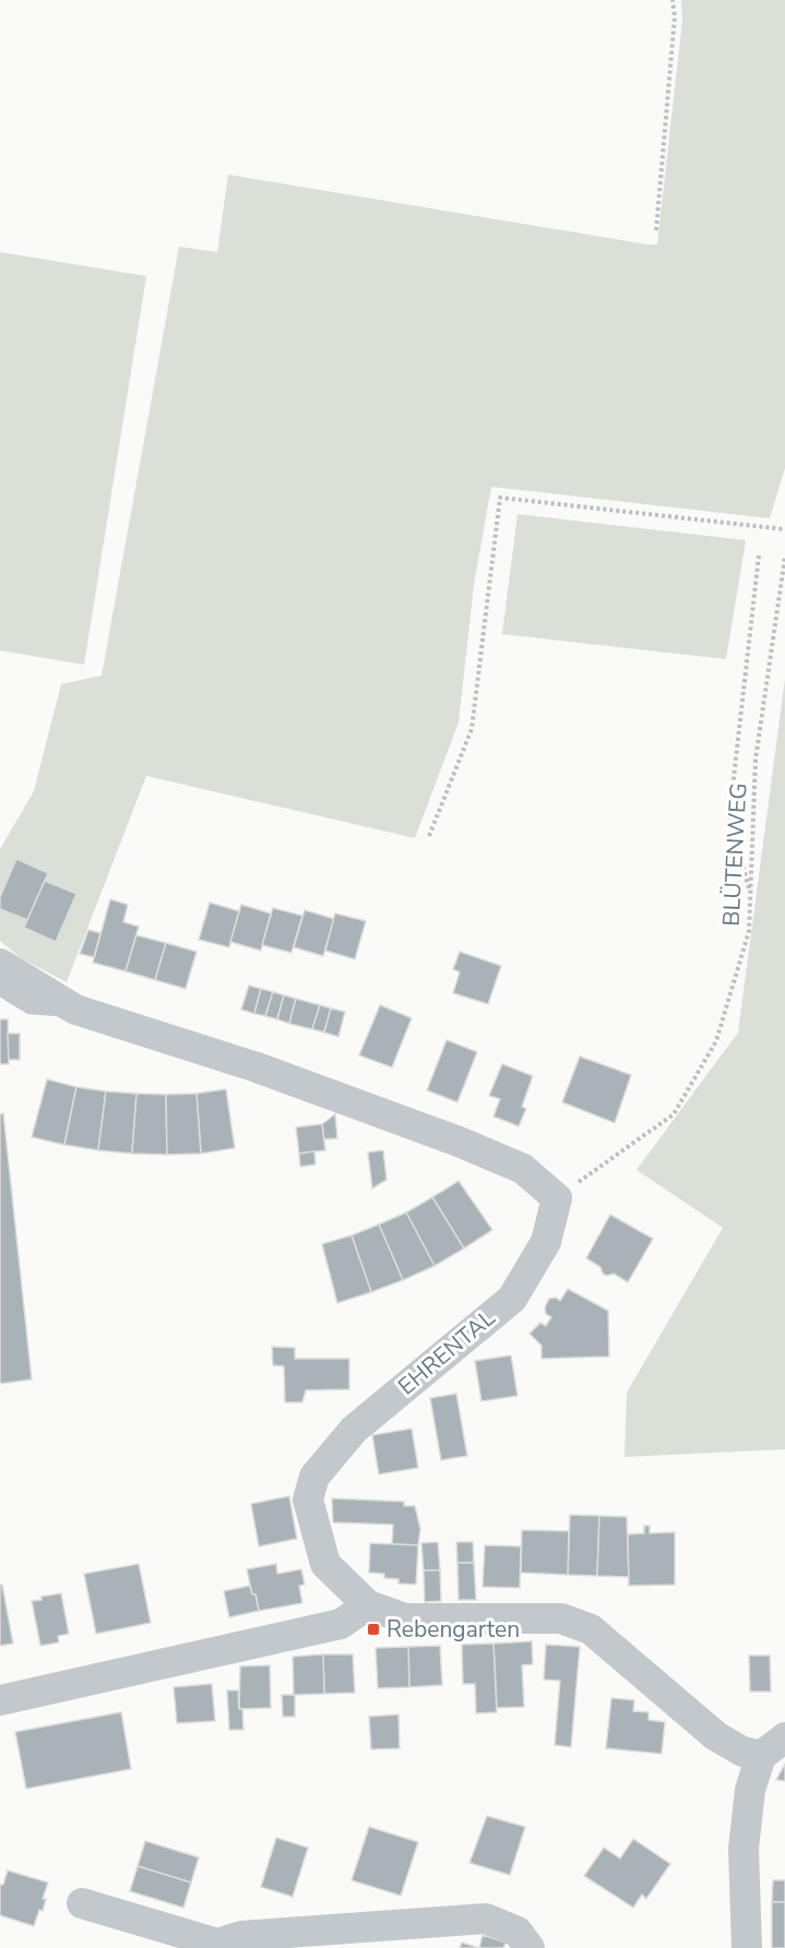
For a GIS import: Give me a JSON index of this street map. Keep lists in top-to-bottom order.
{
  "streets": {
    "street": ["EHRENTAL"],
    "path": ["BLÜTENWEG"]
  },
  "crossings": [
    ["BLÜTENWEG", "EHRENTAL"]
  ],
  "places": {
    "transit": ["Rebengarten"]
  }
}
